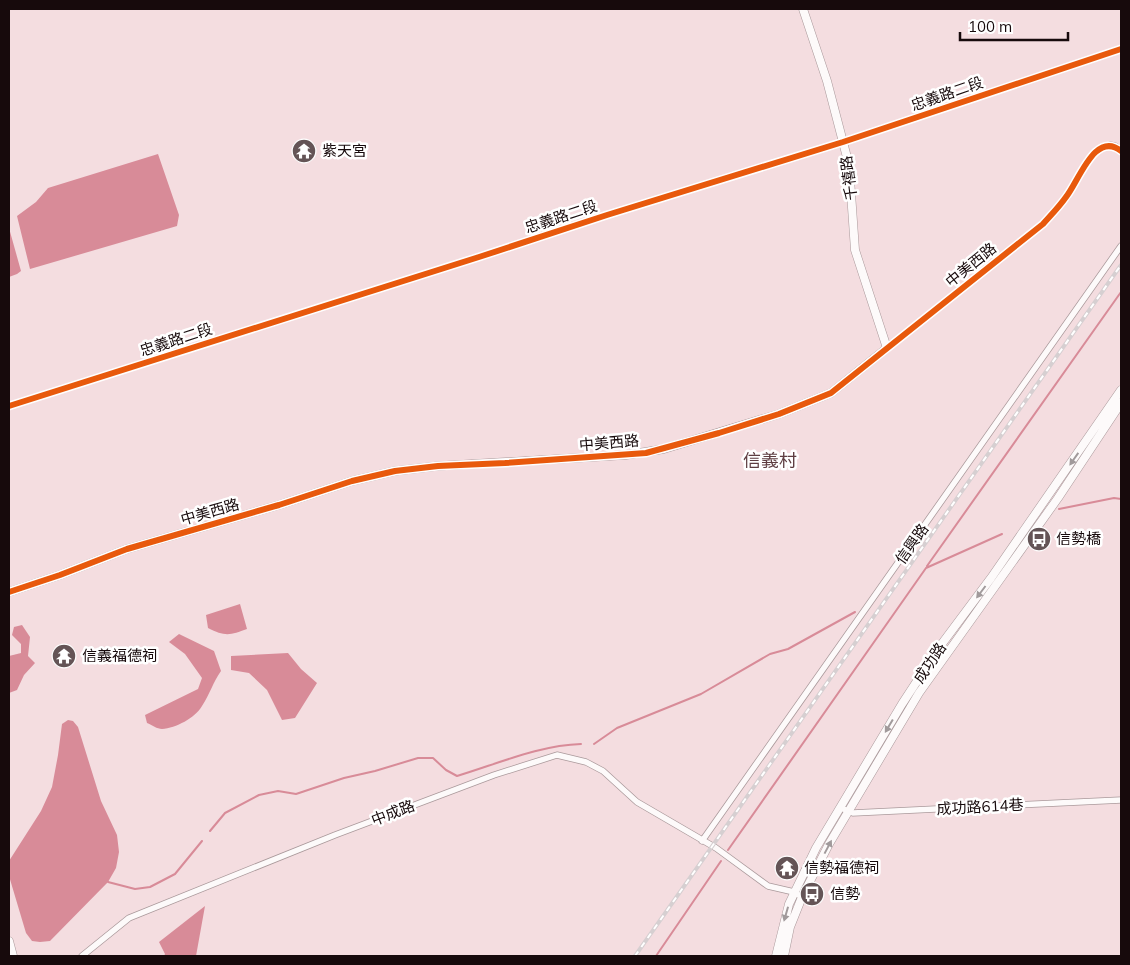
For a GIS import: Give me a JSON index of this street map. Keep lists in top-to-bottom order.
{
  "streets": {
    "street": [
      "忠義路二段",
      "千禧路",
      "中美西路",
      "信興路",
      "成功路",
      "成功路614巷",
      "中成路"
    ]
  },
  "crossings": [
    ["忠義路二段", "千禧路"],
    ["千禧路", "中美西路"],
    ["信興路", "中成路"],
    ["成功路", "成功路614巷"],
    ["成功路", "中成路"]
  ],
  "districts": ["信義村"],
  "places": {
    "temple": ["紫天宮", "信義福德祠", "信勢福德祠"],
    "bus stop": ["信勢橋", "信勢"]
  },
  "scale_bar": "100 m"
}
